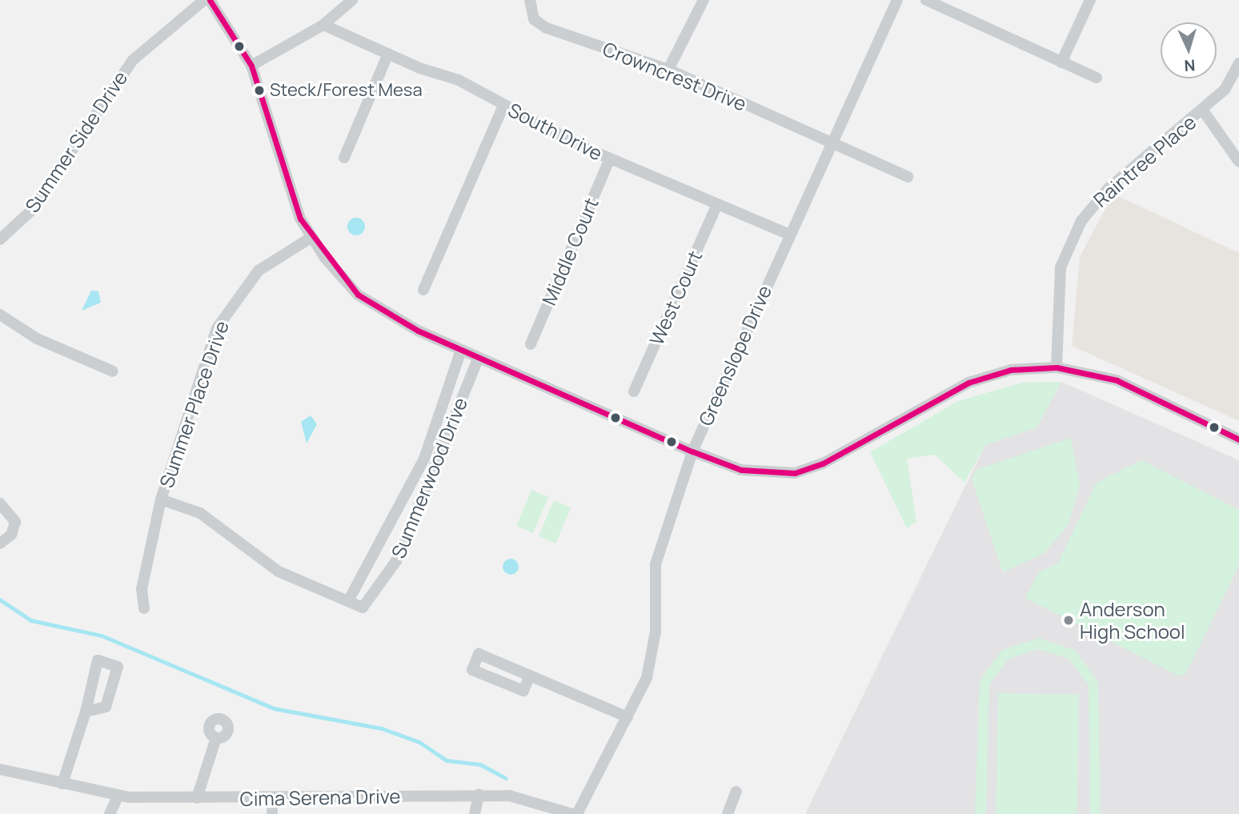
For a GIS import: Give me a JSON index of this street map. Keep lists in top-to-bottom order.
{
  "streets": {
    "street": [
      "Crowncrest Drive",
      "South Drive",
      "Summer Side Drive",
      "Raintree Place",
      "Middle Court",
      "West Court",
      "Greenslope Drive",
      "Summer Place Drive",
      "Summerwood Drive",
      "Cima Serena Drive"
    ]
  },
  "crossings": [
    ["Crowncrest Drive", "Greenslope Drive"],
    ["South Drive", "Middle Court"],
    ["South Drive", "West Court"],
    ["South Drive", "Greenslope Drive"]
  ],
  "places": ["Steck/Forest Mesa", "Anderson High School"],
  "north": "bottom"
}
